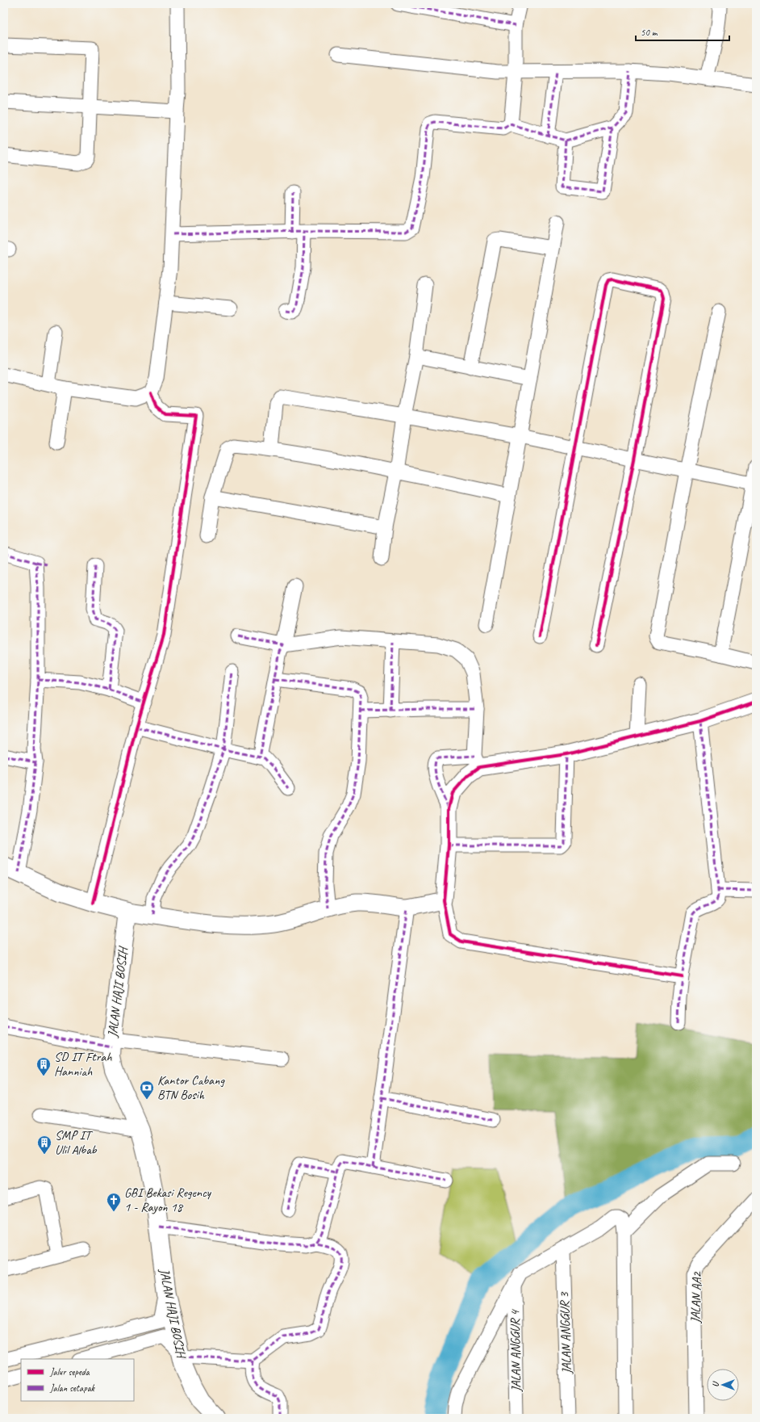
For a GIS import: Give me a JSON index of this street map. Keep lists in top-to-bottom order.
{
  "streets": {
    "main road": ["JALAN HAJI BOSIH"],
    "street": ["JALAN AA2", "JALAN ANGGUR 3", "JALAN ANGGUR 4"]
  },
  "places": {
    "building": ["SD IT Ftrah Hanniah", "SMP IT Ulil Albab"],
    "bank": ["Kantor Cabang BTN Bosih"],
    "church": ["GBI Bekasi Regency 1 - Rayon 18"]
  },
  "legend": ["Jalur sepeda", "Jalan setapak"],
  "scale_bar": "50 m",
  "north": "left"
}
